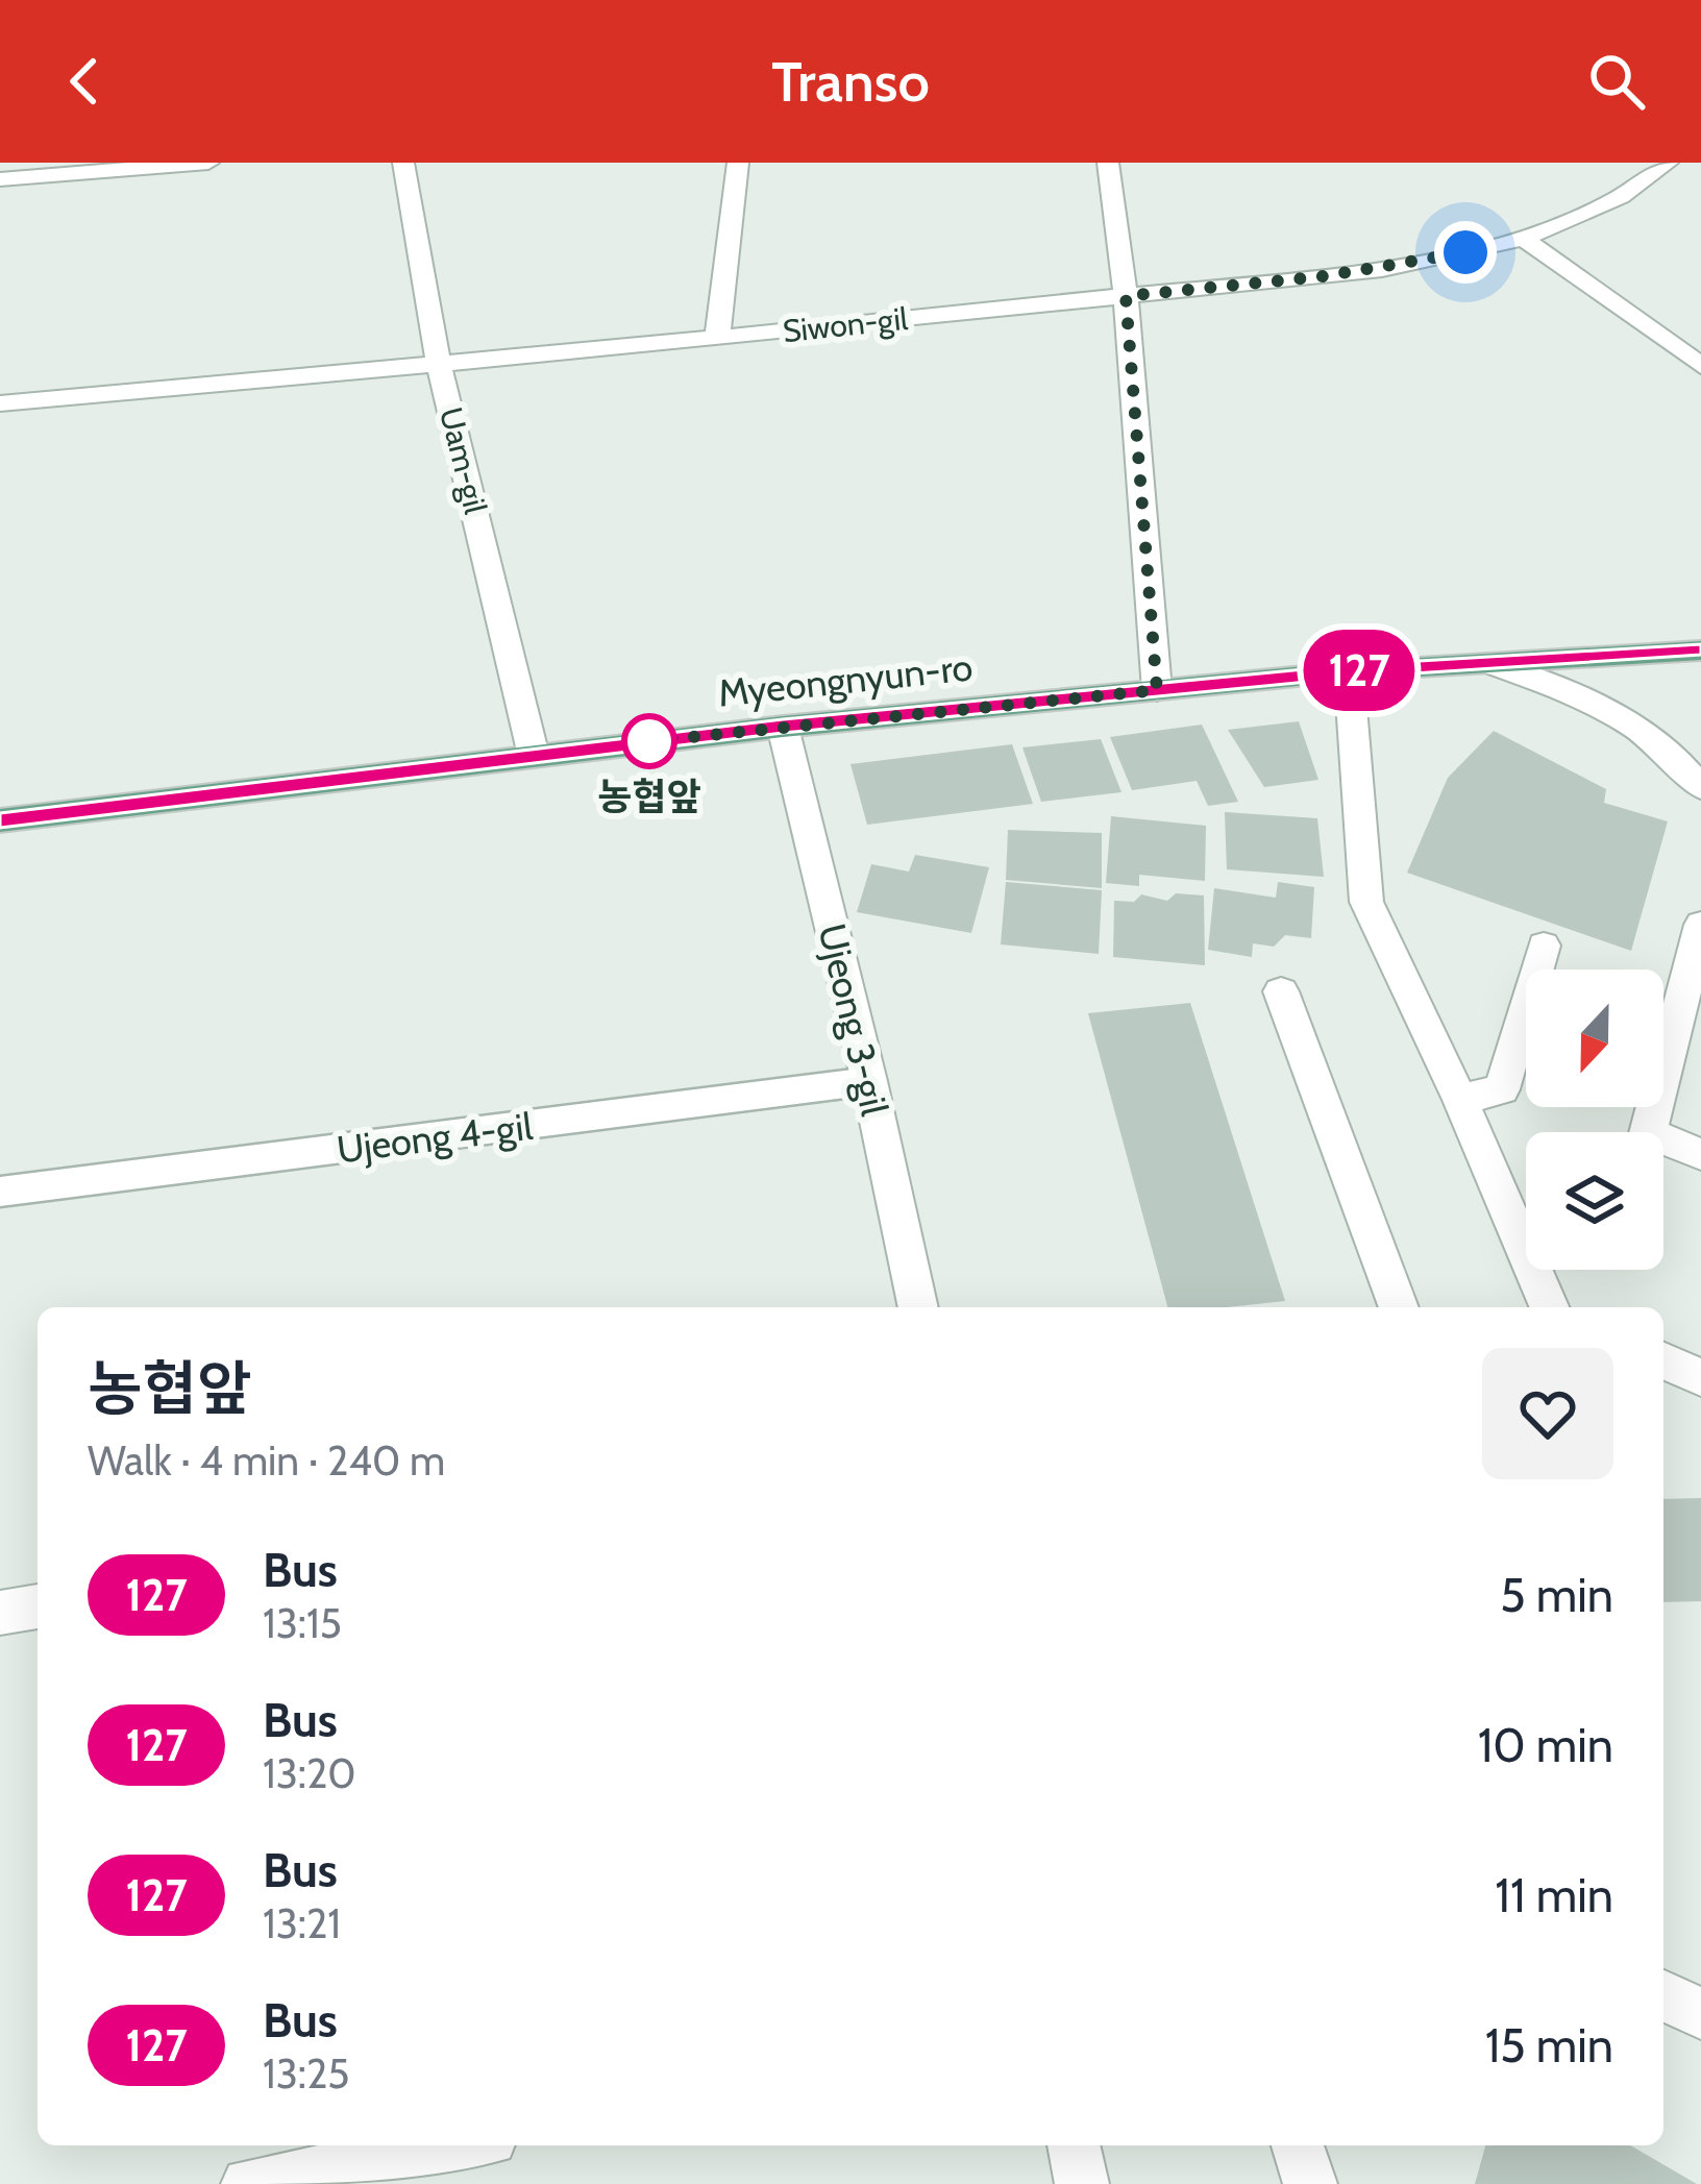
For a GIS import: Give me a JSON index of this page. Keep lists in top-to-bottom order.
{
  "streets": {
    "main road": ["Myeongnyun-ro"],
    "street": ["Siwon-gil", "Uam-gil", "Ujeong 3-gil"],
    "lane": ["Ujeong 4-gil"]
  },
  "crossings": [
    ["Siwon-gil", "Uam-gil"],
    ["Uam-gil", "Myeongnyun-ro"],
    ["Myeongnyun-ro", "Ujeong 3-gil"],
    ["Ujeong 3-gil", "Ujeong 4-gil"]
  ],
  "places": ["농협앞"],
  "lines": ["bus line 127"],
  "north": "bottom",
  "page": {
    "header": "Transo",
    "on_map": "127",
    "heading": ["농협앞", "Walk · 4 min · 240 m"],
    "list": [
      {
        "mark": "127",
        "name": "Bus",
        "note": "13:15",
        "value": "5 min"
      },
      {
        "mark": "127",
        "name": "Bus",
        "note": "13:20",
        "value": "10 min"
      },
      {
        "mark": "127",
        "name": "Bus",
        "note": "13:21",
        "value": "11 min"
      },
      {
        "mark": "127",
        "name": "Bus",
        "note": "13:25",
        "value": "15 min"
      }
    ]
  }
}
